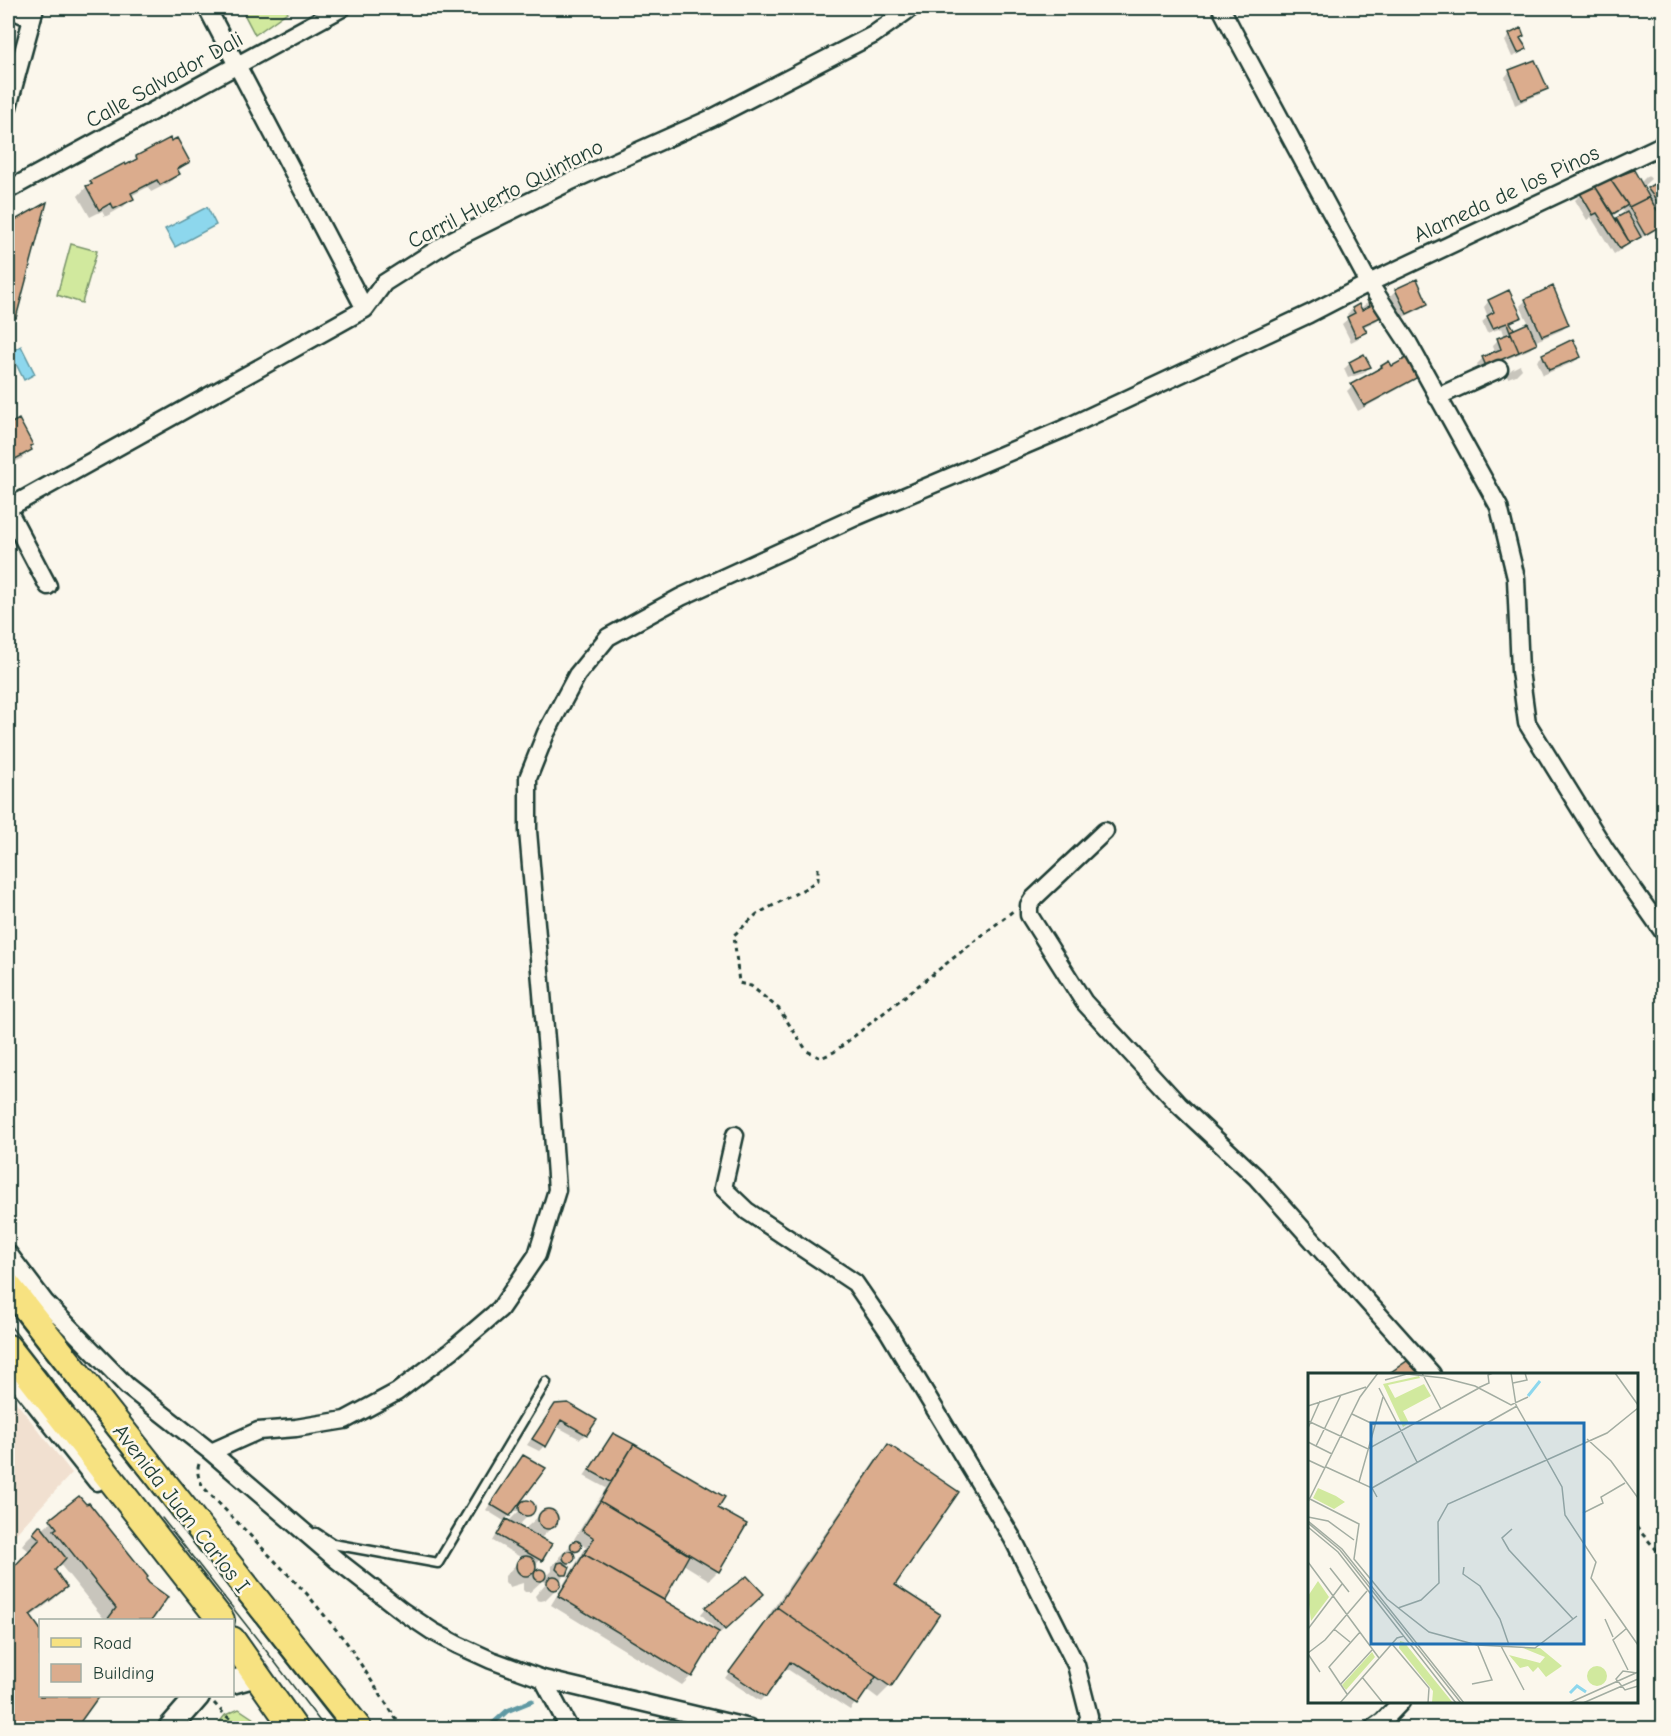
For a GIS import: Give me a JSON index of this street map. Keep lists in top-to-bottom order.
{
  "streets": {
    "main road": ["Avenida Juan Carlos I"],
    "street": ["Calle Salvador Dali", "Carril Huerto Quintano", "Alameda de los Pinos"]
  },
  "legend": ["Road", "Building"]
}
